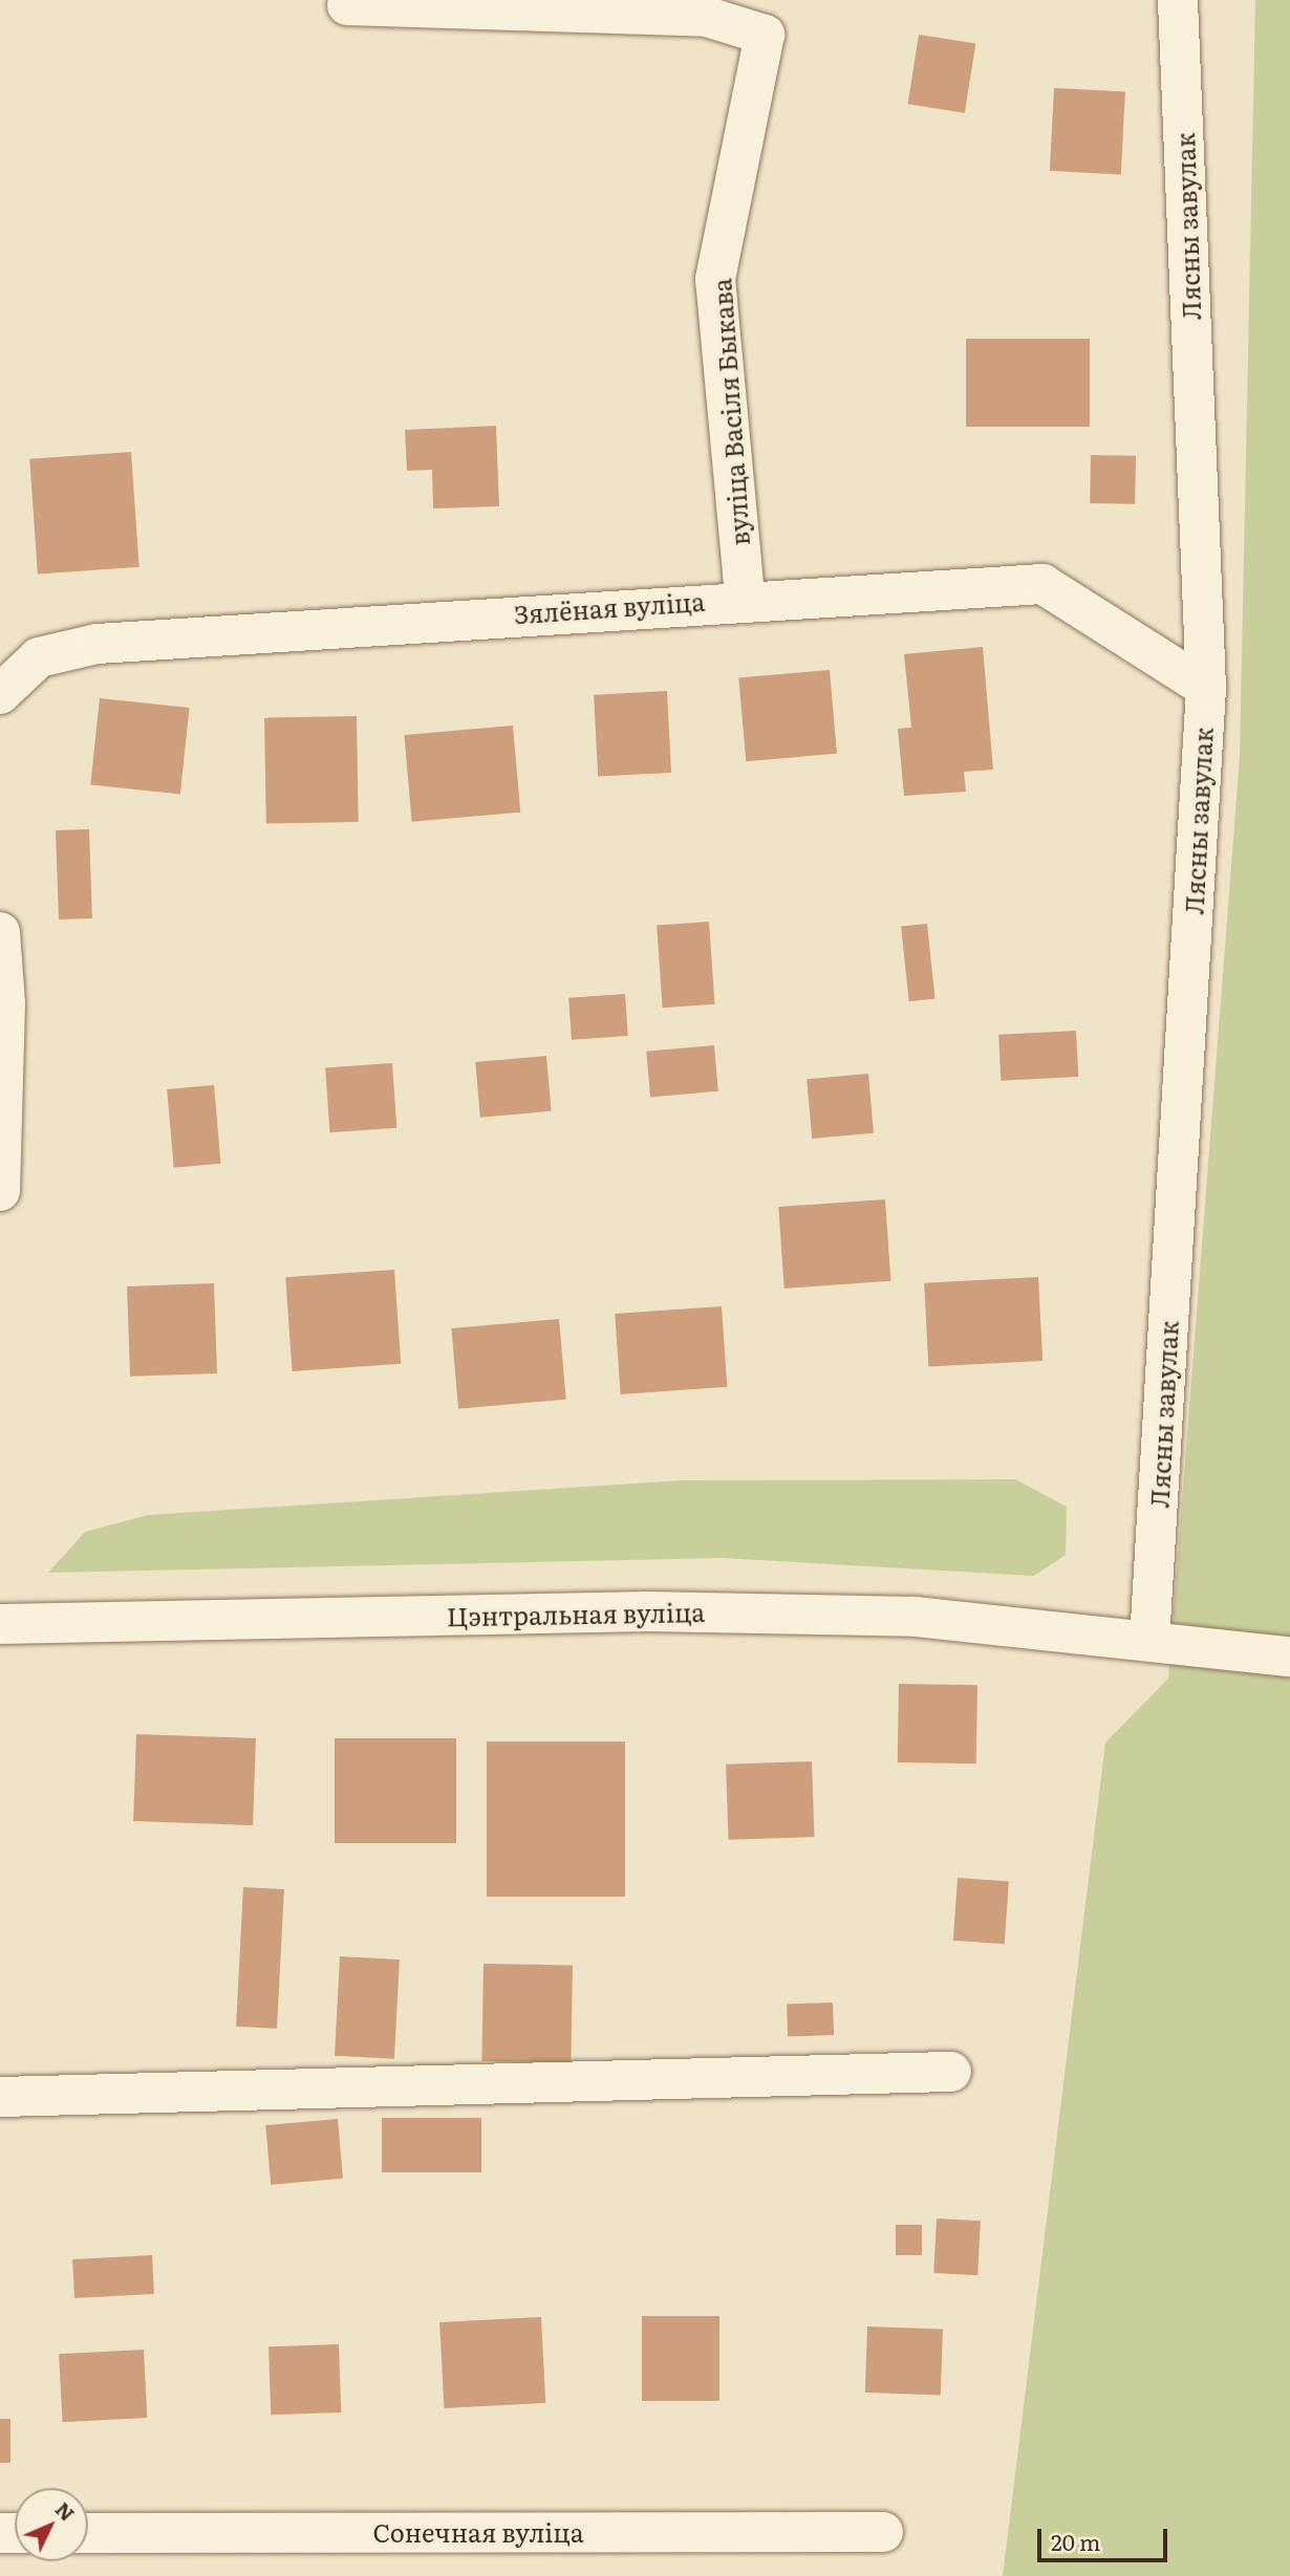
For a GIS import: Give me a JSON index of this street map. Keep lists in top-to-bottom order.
{
  "streets": {
    "street": [
      "Лясны завулак",
      "вуліца Васіля Быкава",
      "Зялёная вуліца",
      "Цэнтральная вуліца",
      "Сонечная вуліца"
    ]
  },
  "crossings": [
    ["Лясны завулак", "Зялёная вуліца"],
    ["Лясны завулак", "Цэнтральная вуліца"],
    ["вуліца Васіля Быкава", "Зялёная вуліца"]
  ],
  "scale_bar": "20 m",
  "north": "top right"
}
